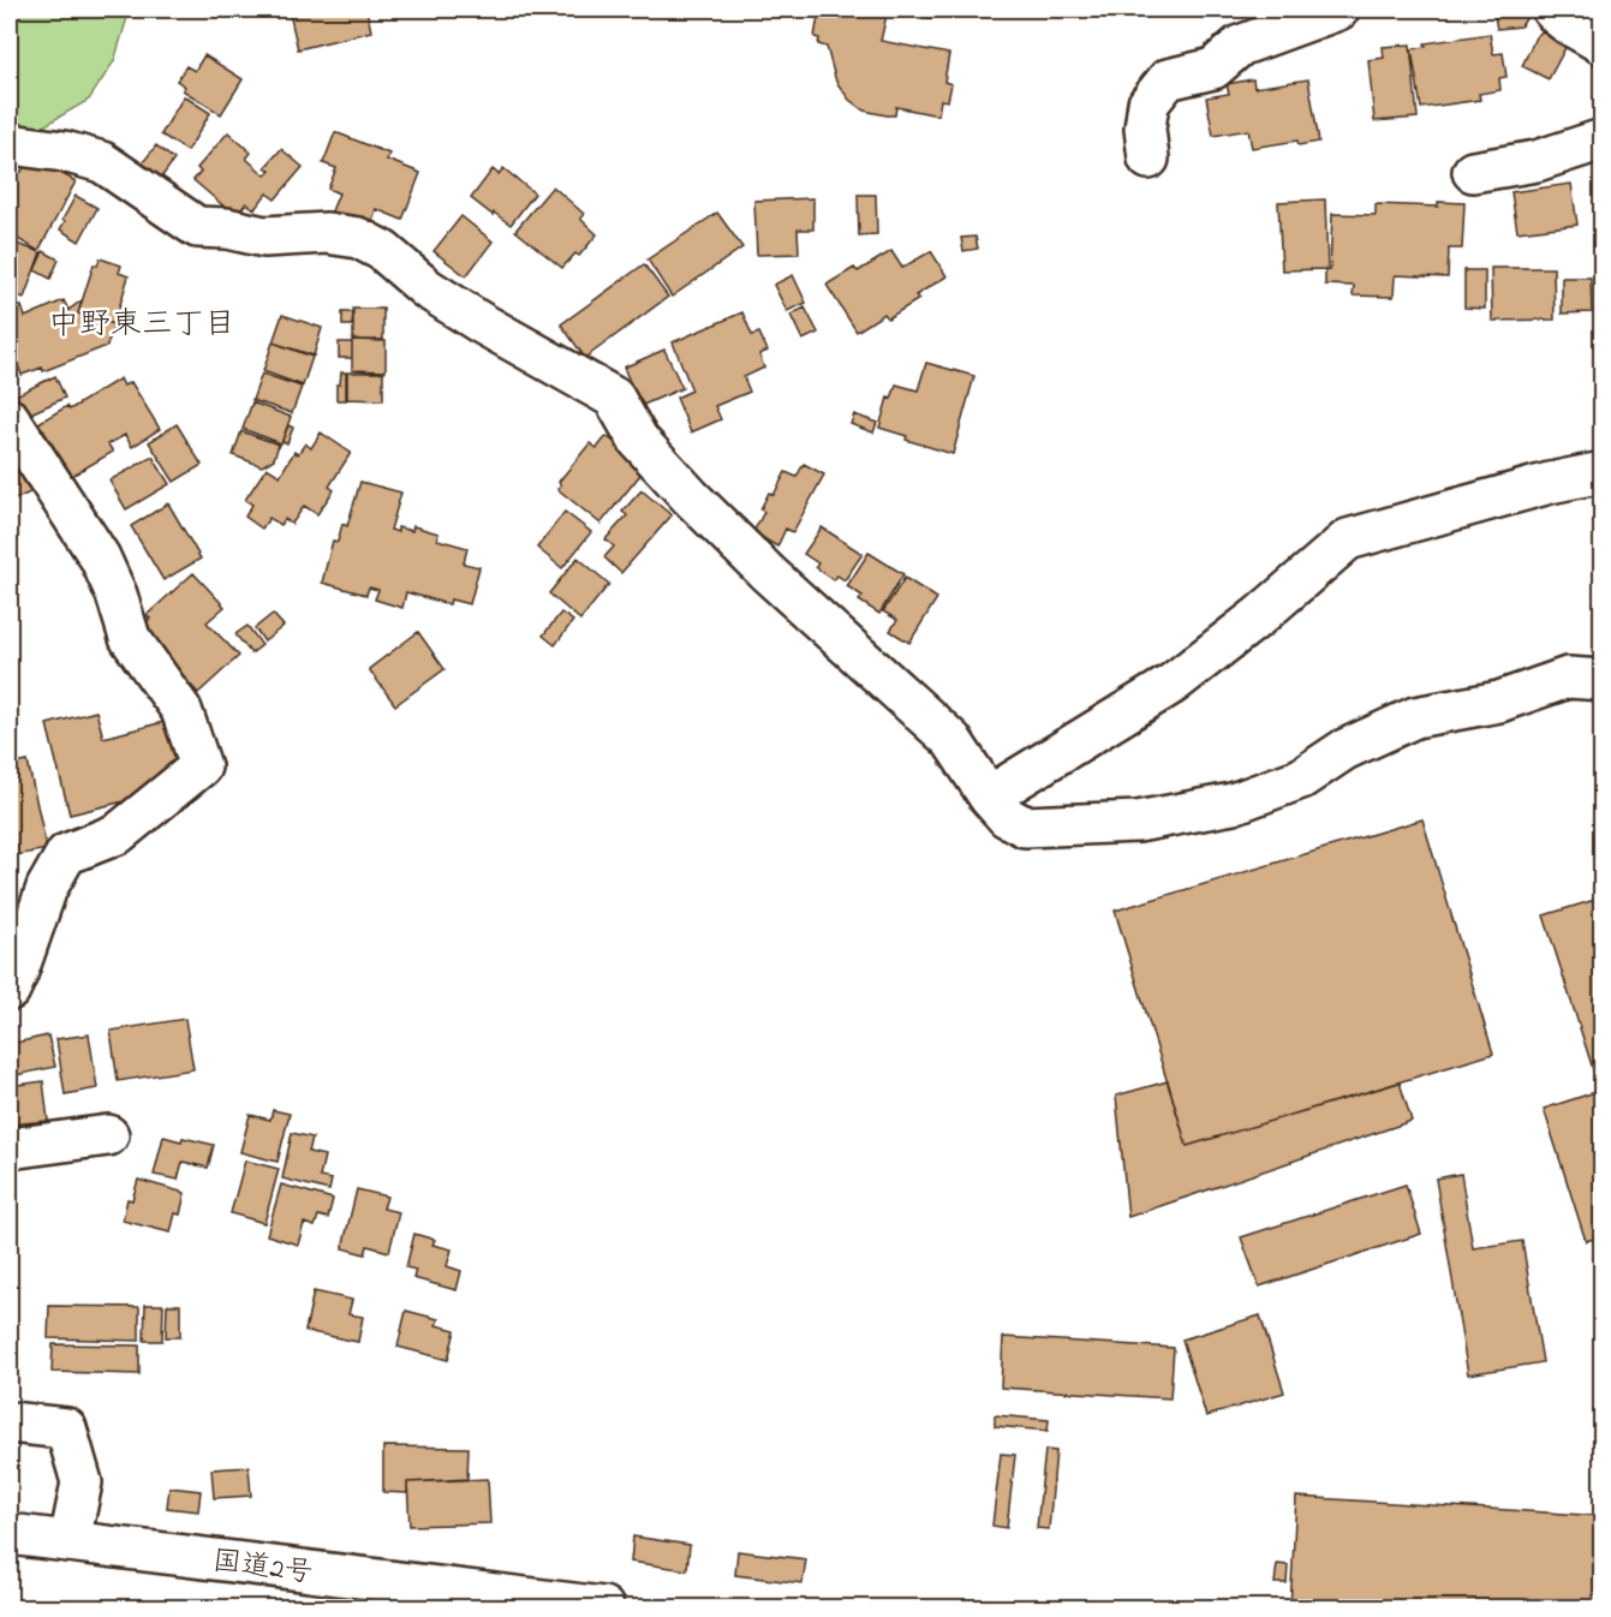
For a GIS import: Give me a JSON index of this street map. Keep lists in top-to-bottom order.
{
  "streets": {
    "main road": ["国道2号"]
  },
  "districts": ["中野東三丁目"]
}
